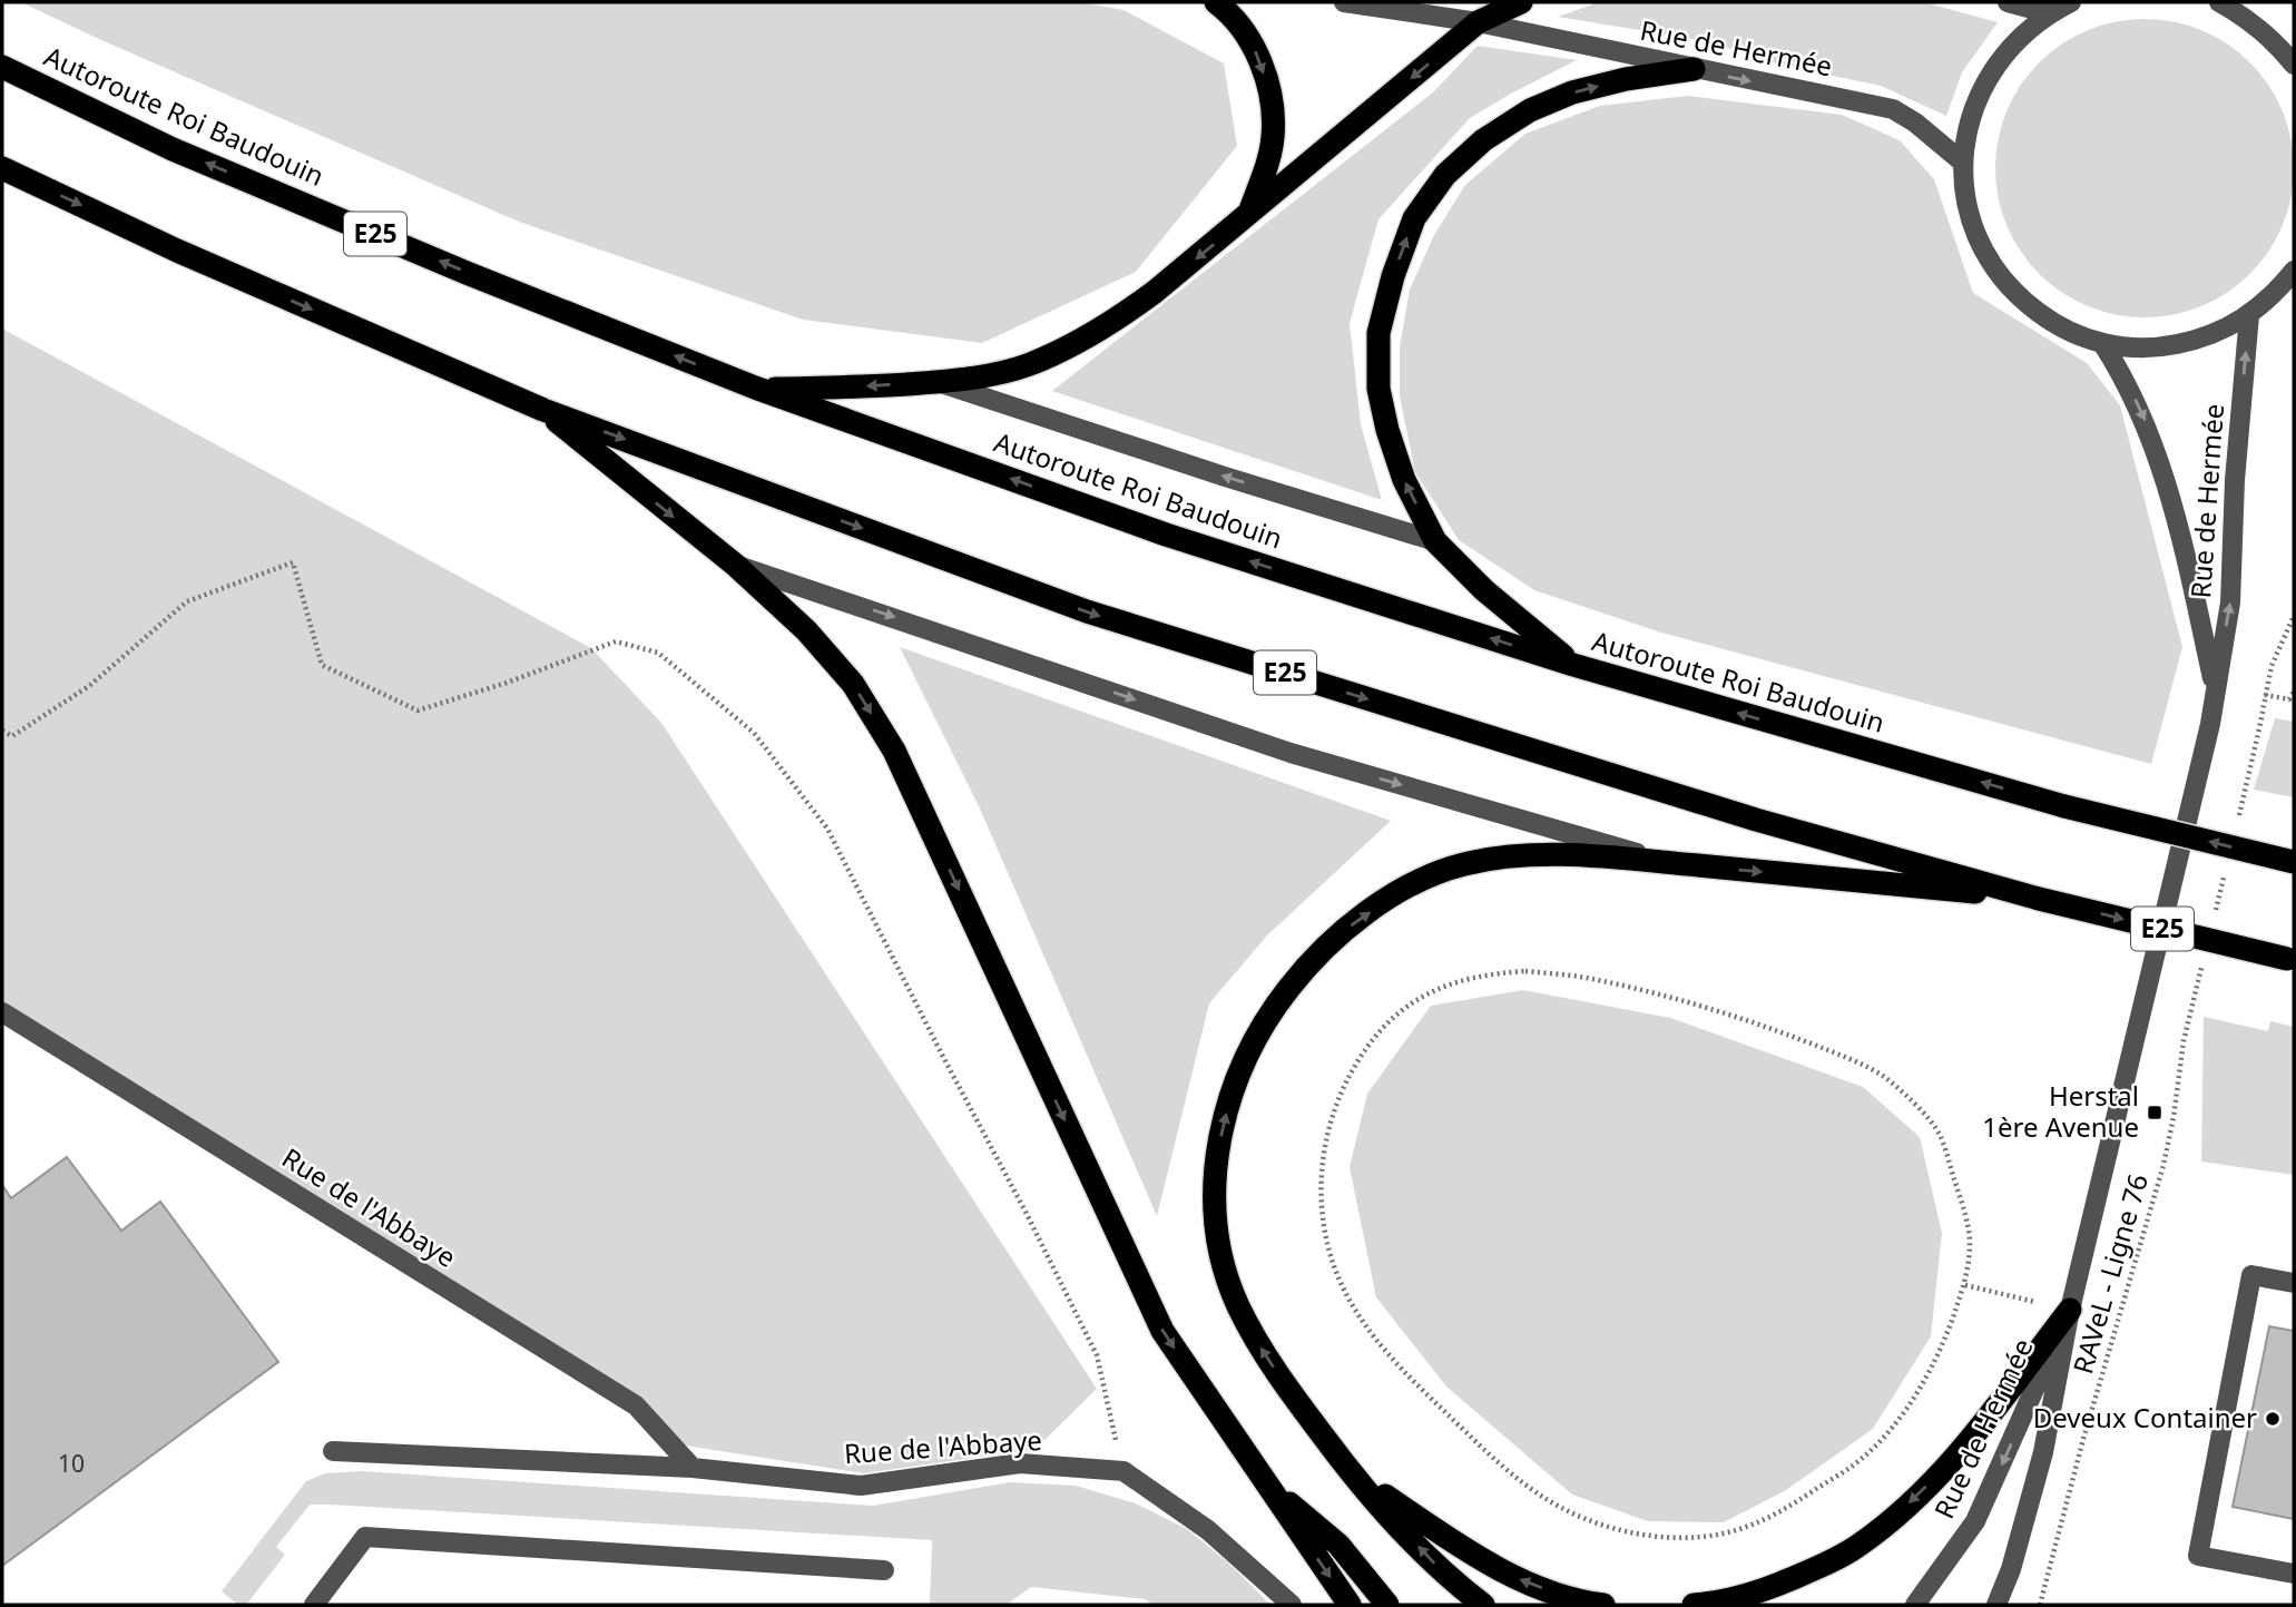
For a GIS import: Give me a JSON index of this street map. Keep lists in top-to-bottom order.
{
  "streets": {
    "highway": ["Autoroute Roi Baudouin", "E25"],
    "street": ["Rue de Hermée", "Rue de l'Abbaye"],
    "path": ["RAVeL - Ligne 76"]
  },
  "places": {
    "transit": ["Herstal 1ère Avenue"],
    "other": ["Deveux Container"]
  },
  "house_numbers": ["10"]
}
